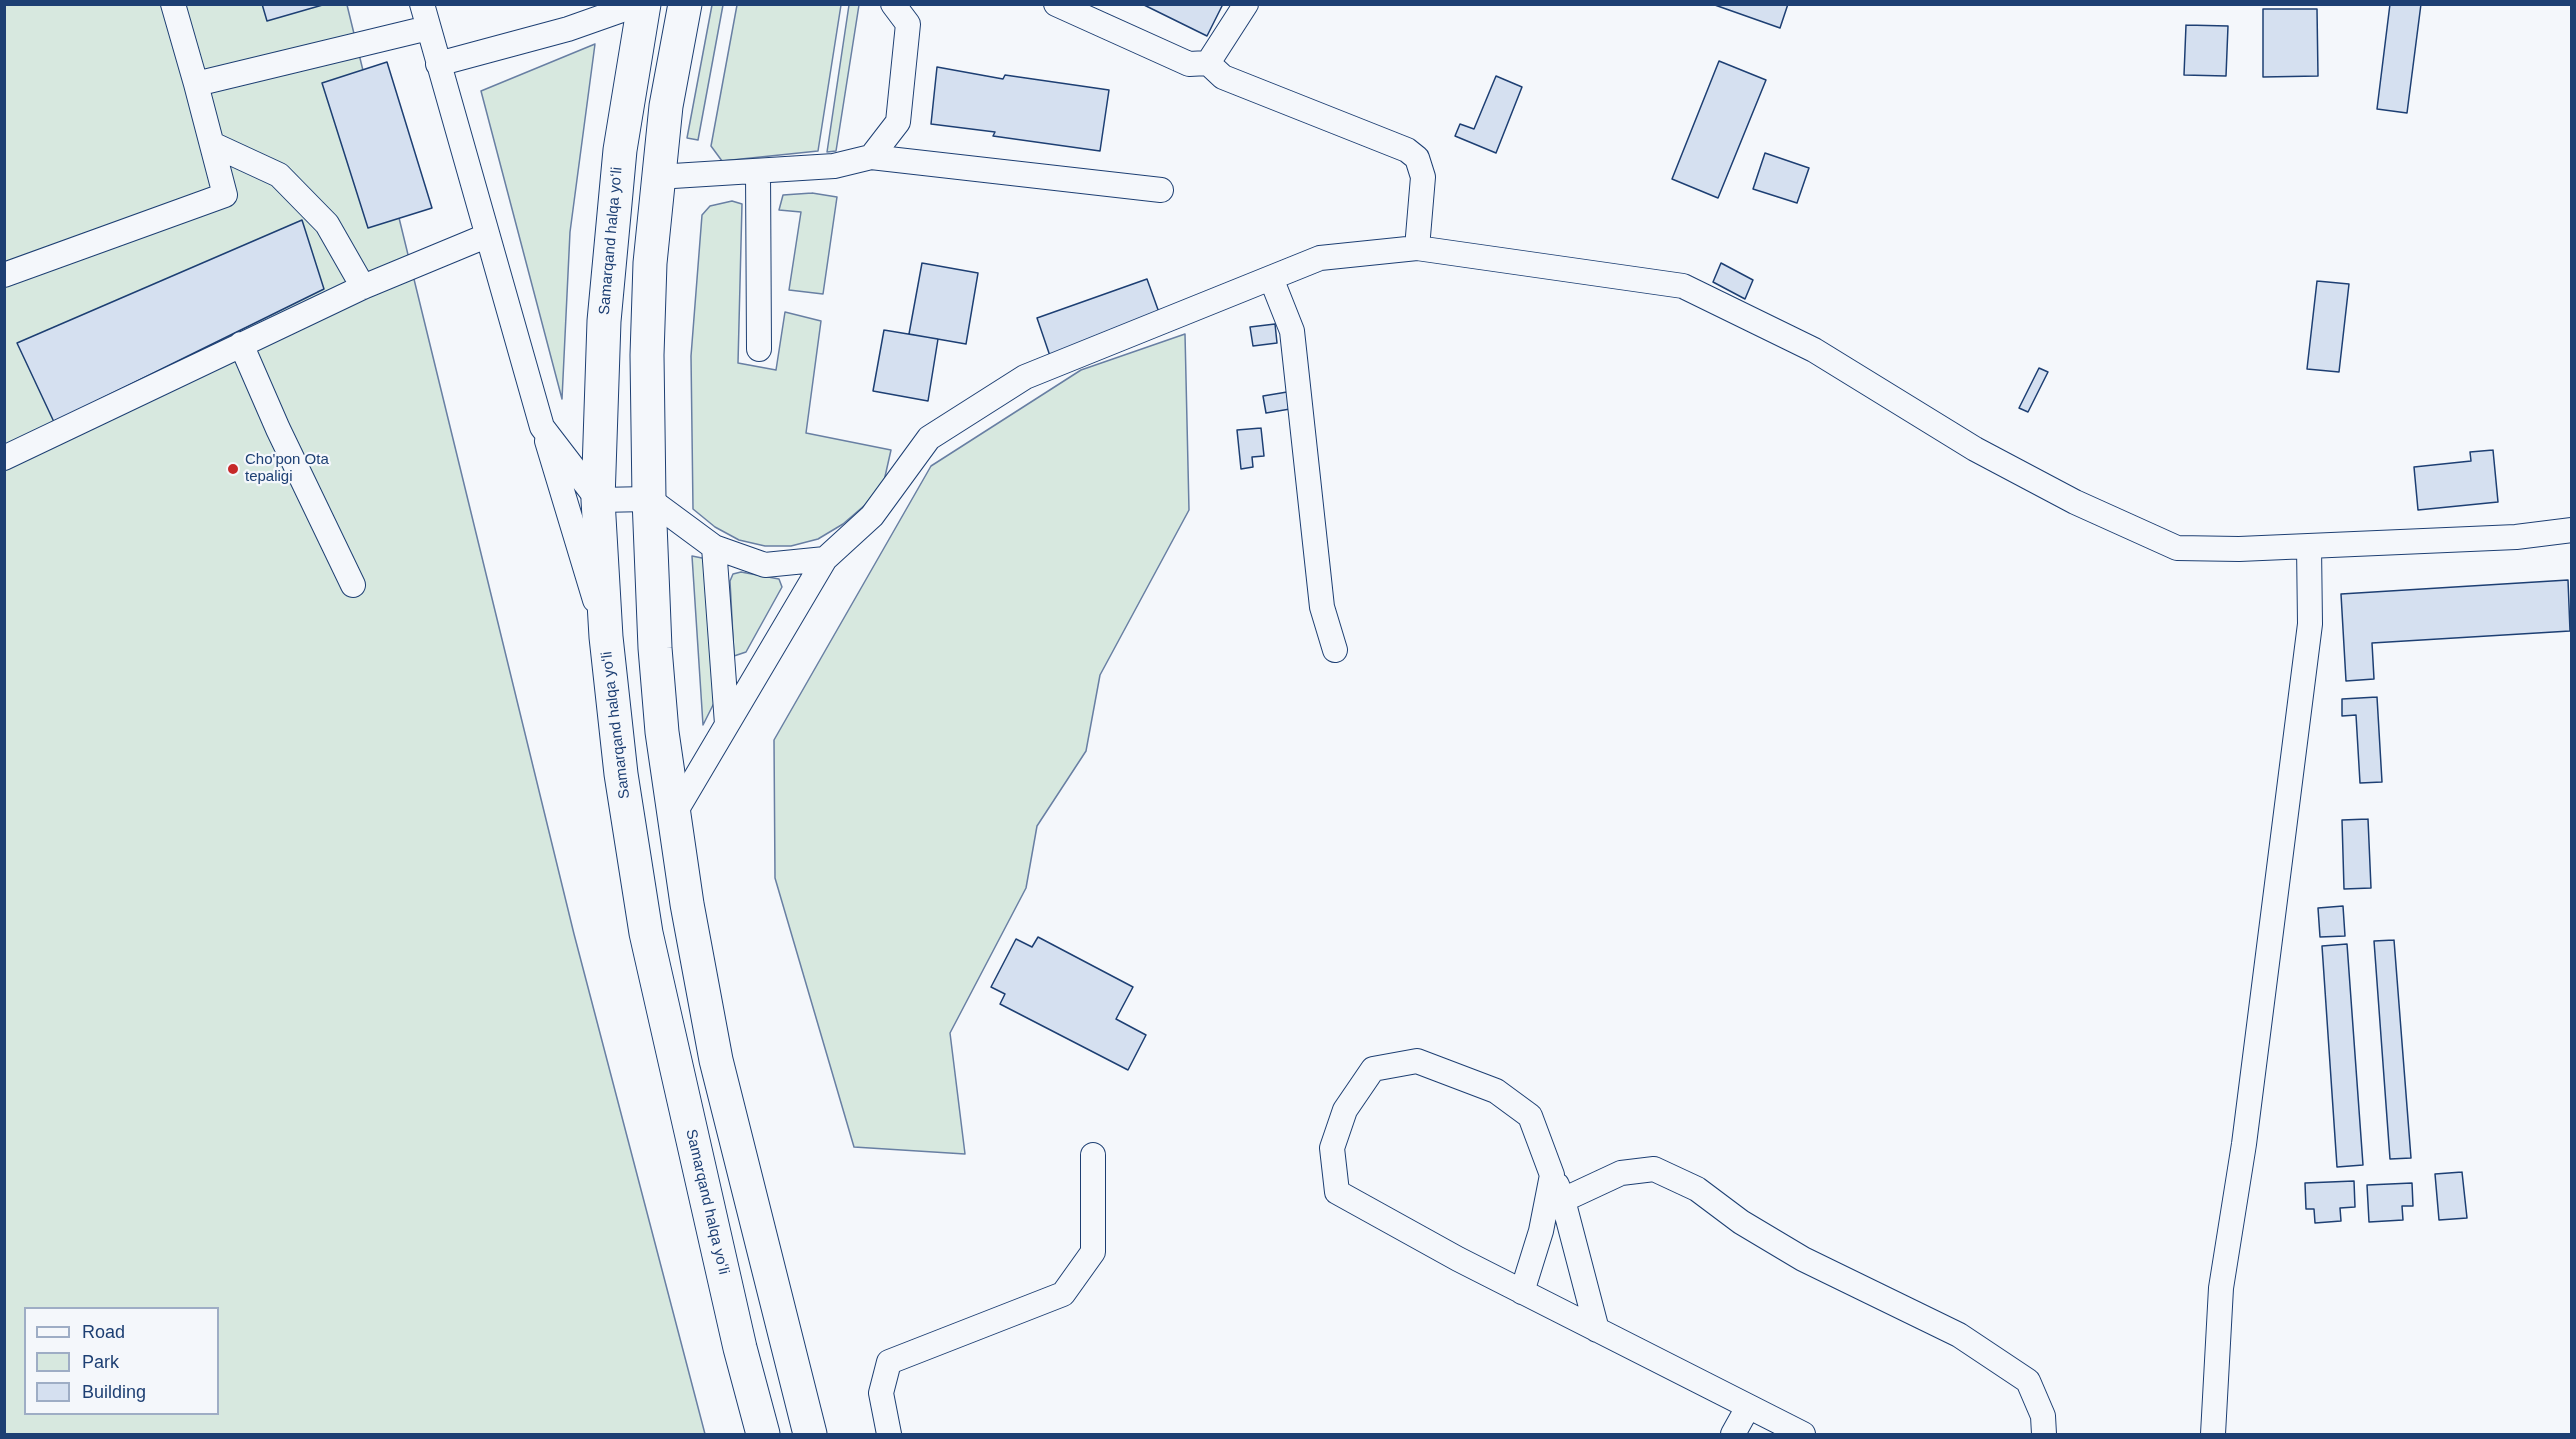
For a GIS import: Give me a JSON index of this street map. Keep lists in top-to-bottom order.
{
  "streets": {
    "highway": ["Samarqand halqa yoʻli"]
  },
  "places": ["Cho'pon Ota tepaligi"],
  "legend": ["Road", "Park", "Building"]
}
